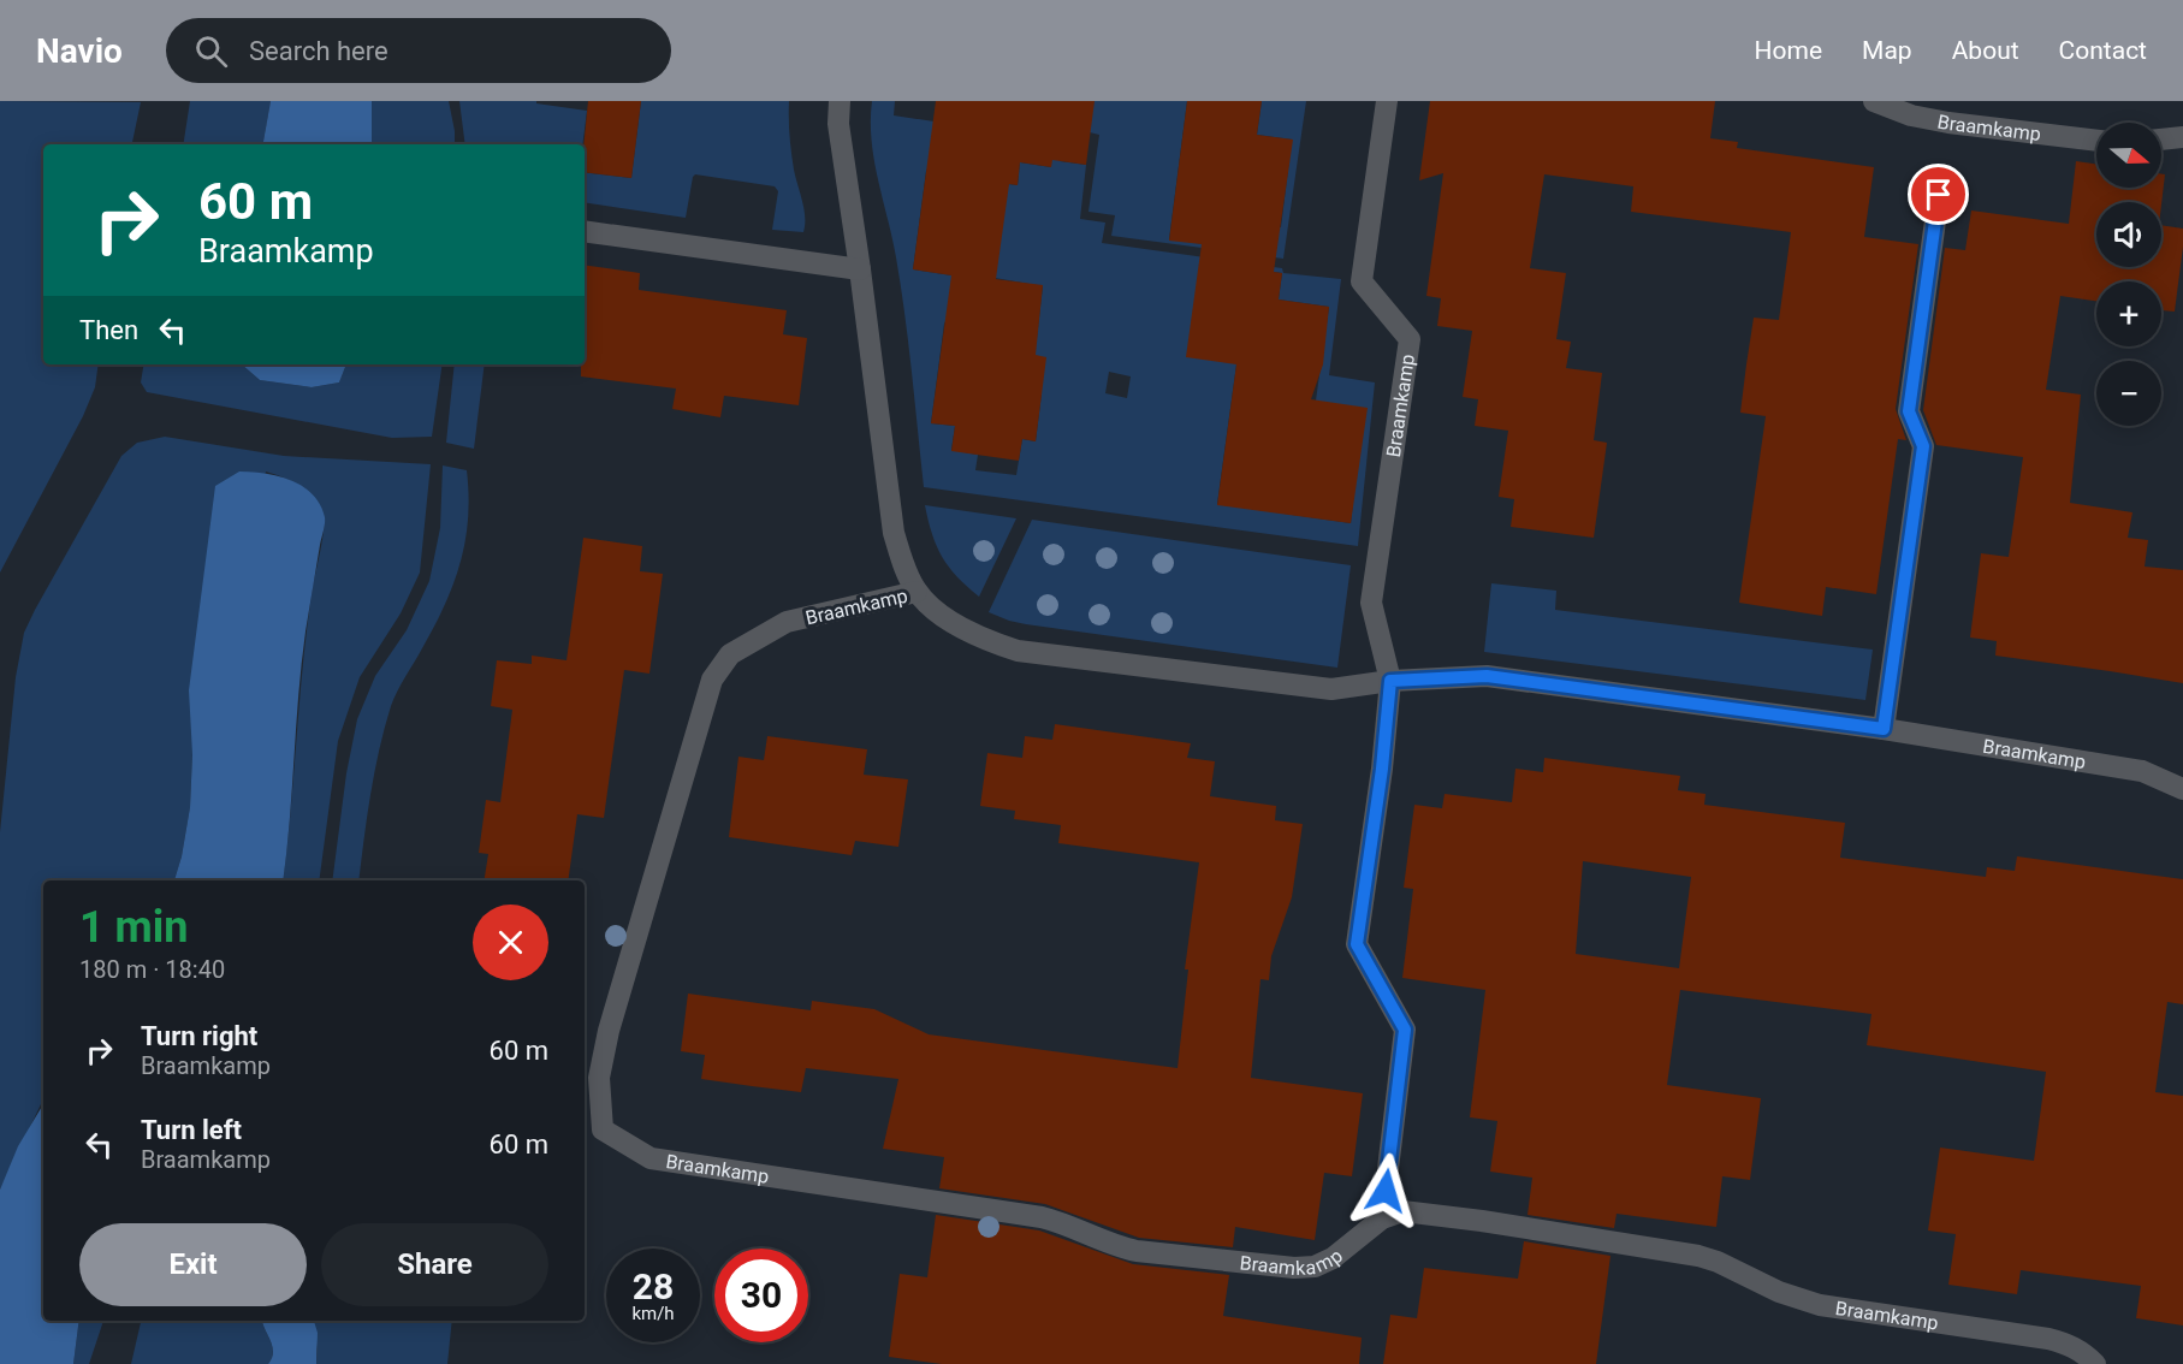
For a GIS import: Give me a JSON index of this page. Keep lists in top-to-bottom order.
{
  "streets": {
    "street": ["Braamkamp"]
  },
  "north": "right",
  "page": {
    "header": "Navio",
    "search": "Search here",
    "nav": [
      "Home",
      "Map",
      "About",
      "Contact"
    ],
    "map_buttons": ["+", "−"],
    "turn": ["60 m", "Braamkamp"],
    "then": "Then",
    "heading": ["1 min", "180 m · 18:40"],
    "list": [
      {
        "name": "Turn right",
        "note": "Braamkamp",
        "value": "60 m"
      },
      {
        "name": "Turn left",
        "note": "Braamkamp",
        "value": "60 m"
      }
    ],
    "buttons": ["Exit", "Share"],
    "speed": "28 km/h",
    "limit": "30"
  }
}
